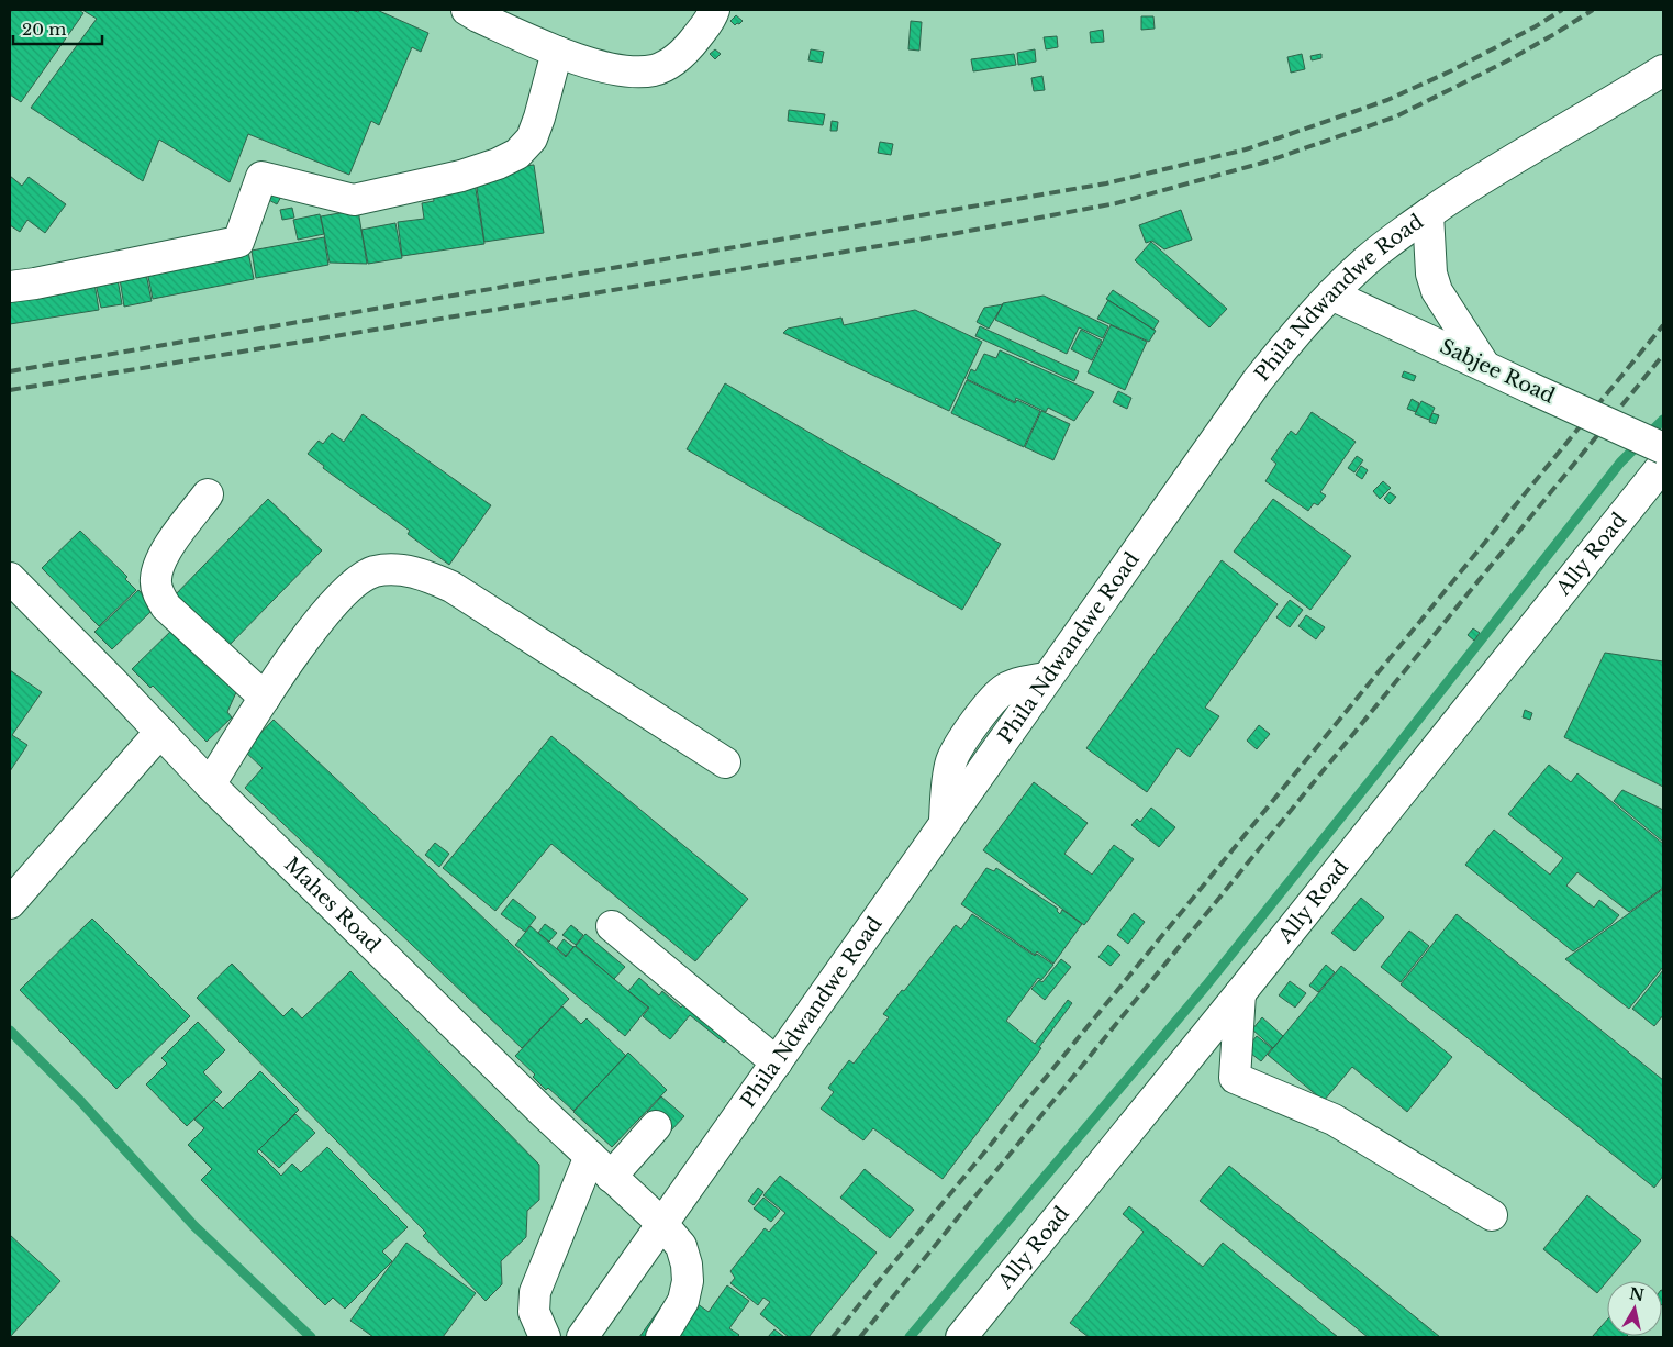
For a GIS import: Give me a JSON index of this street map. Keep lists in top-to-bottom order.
{
  "streets": {
    "street": [
      "Phila Ndwandwe Road",
      "Sabjee Road",
      "Ally Road",
      "Mahes Road"
    ]
  },
  "crossings": [
    ["Phila Ndwandwe Road", "Sabjee Road"],
    ["Phila Ndwandwe Road", "Mahes Road"]
  ],
  "scale_bar": "20 m",
  "north": "top"
}
